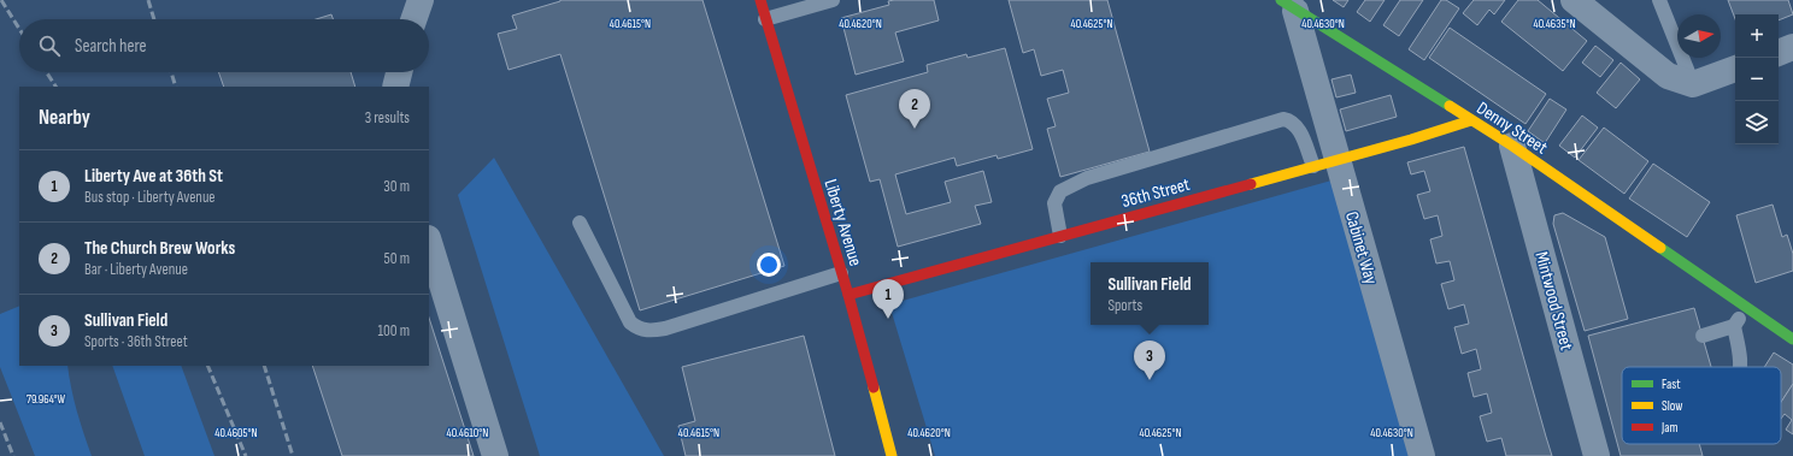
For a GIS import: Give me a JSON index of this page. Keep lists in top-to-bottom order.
{
  "streets": {
    "street": [
      "Denny Street",
      "36th Street",
      "Liberty Avenue",
      "Cabinet Way",
      "Mintwood Street"
    ]
  },
  "crossings": [
    ["Denny Street", "36th Street"],
    ["Denny Street", "Cabinet Way"],
    ["Denny Street", "Mintwood Street"],
    ["36th Street", "Liberty Avenue"],
    ["36th Street", "Cabinet Way"]
  ],
  "legend": ["Fast", "Slow", "Jam"],
  "north": "right",
  "page": {
    "map_buttons": ["+", "−"],
    "search": "Search here",
    "heading": ["Nearby", "3 results"],
    "pins": ["2", "1", "3"],
    "list": [
      {
        "mark": "1",
        "name": "Liberty Ave at 36th St",
        "note": "Bus stop · Liberty Avenue",
        "value": "30 m"
      },
      {
        "mark": "2",
        "name": "The Church Brew Works",
        "note": "Bar · Liberty Avenue",
        "value": "50 m"
      },
      {
        "mark": "3",
        "name": "Sullivan Field",
        "note": "Sports · 36th Street",
        "value": "100 m"
      }
    ],
    "popup": ["Sullivan Field", "Sports"]
  },
  "coordinates": [
    "40.4615°N",
    "40.4620°N",
    "40.4625°N",
    "40.4630°N",
    "40.4635°N",
    "79.964°W",
    "40.4605°N",
    "40.4610°N"
  ]
}
